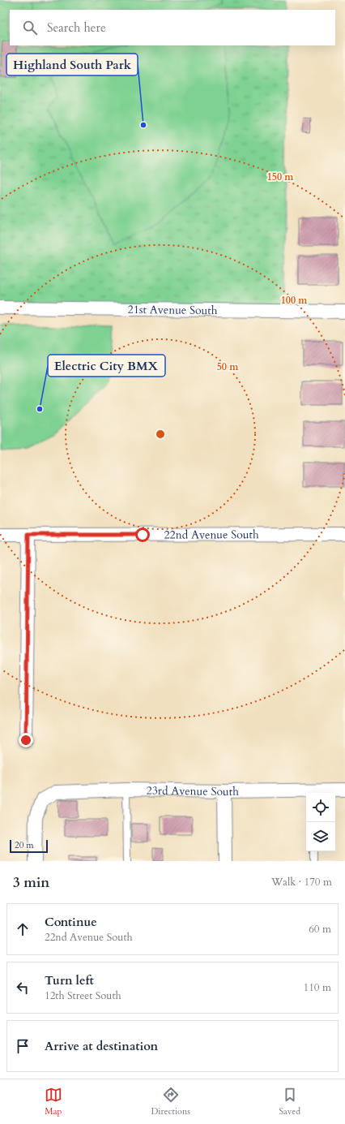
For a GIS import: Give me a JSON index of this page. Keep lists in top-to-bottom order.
{
  "streets": {
    "street": ["21st Avenue South", "22nd Avenue South", "23rd Avenue South"]
  },
  "places": ["Highland South Park", "Electric City BMX"],
  "scale_bar": "20 m",
  "page": {
    "search": "Search here",
    "scale": "20 m",
    "heading": ["3 min", "Walk · 170 m"],
    "list": [
      ["Continue", "22nd Avenue South", "60 m"],
      ["Turn left", "12th Street South", "110 m"],
      "Arrive at destination"
    ],
    "nav": ["Map", "Directions", "Saved"]
  },
  "rings": ["150 m", "100 m", "50 m"]
}
